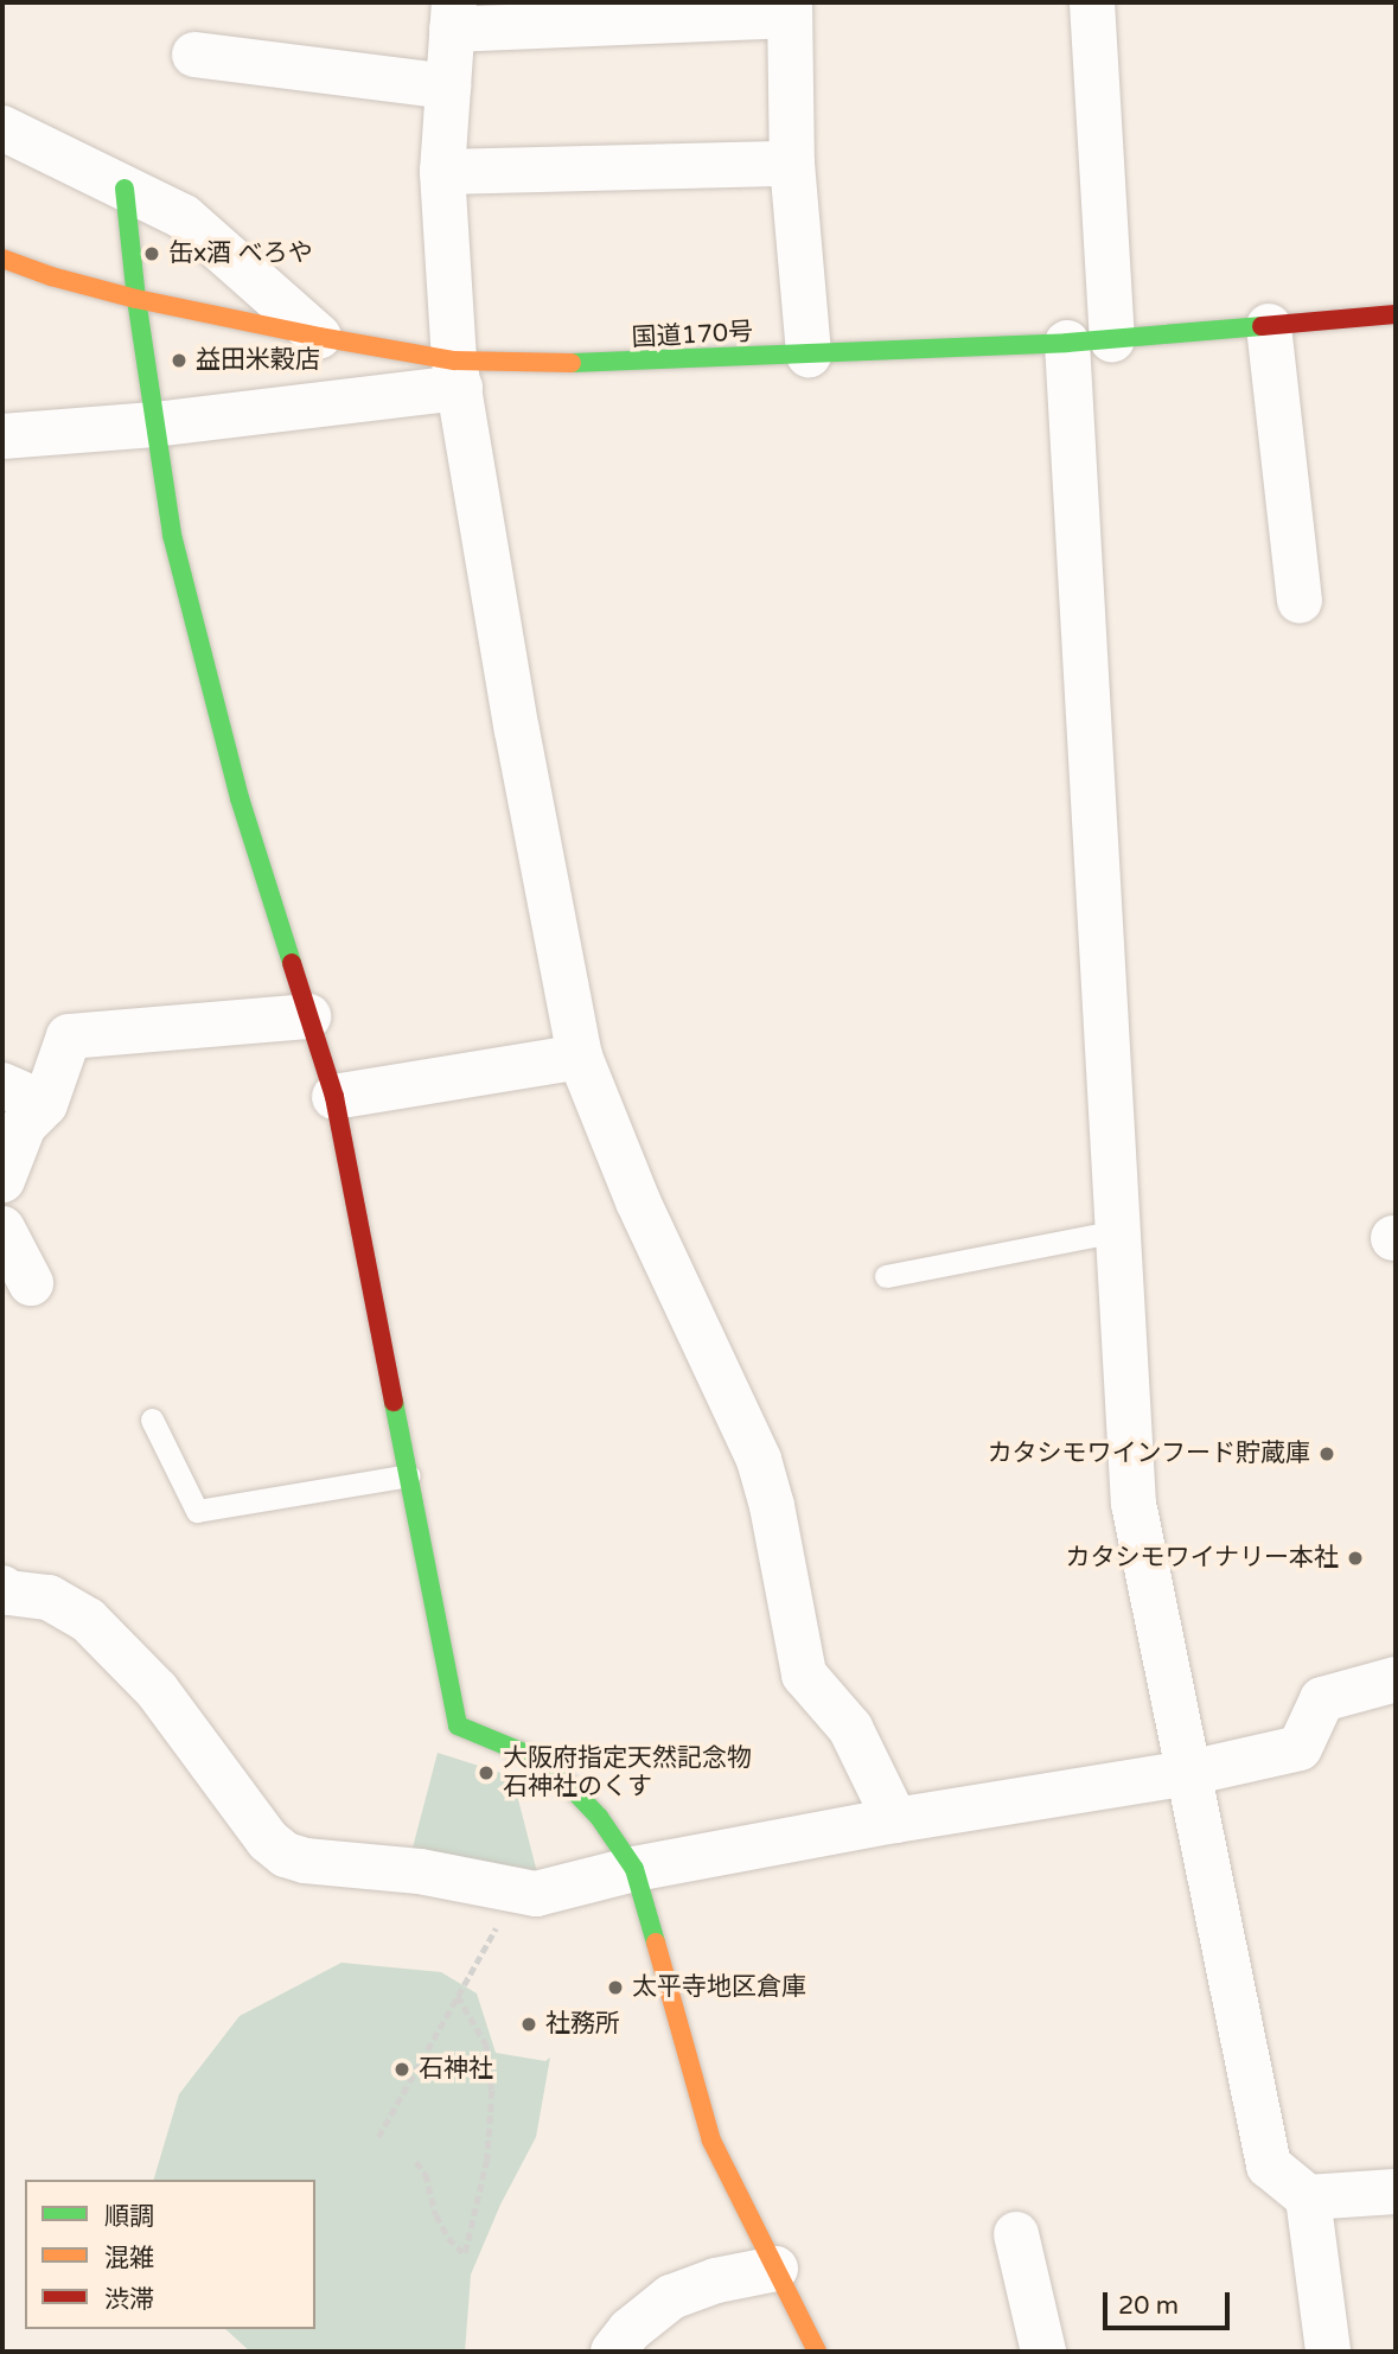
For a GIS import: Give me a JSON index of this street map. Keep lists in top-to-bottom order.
{
  "streets": {
    "main road": ["国道170号"]
  },
  "places": [
    "缶x酒 べろや",
    "益田米穀店",
    "カタシモワインフード貯蔵庫",
    "カタシモワイナリー本社",
    "大阪府指定天然記念物 石神社のくす",
    "太平寺地区倉庫",
    "社務所",
    "石神社"
  ],
  "legend": ["順調", "混雑", "渋滞"],
  "scale_bar": "20 m"
}
